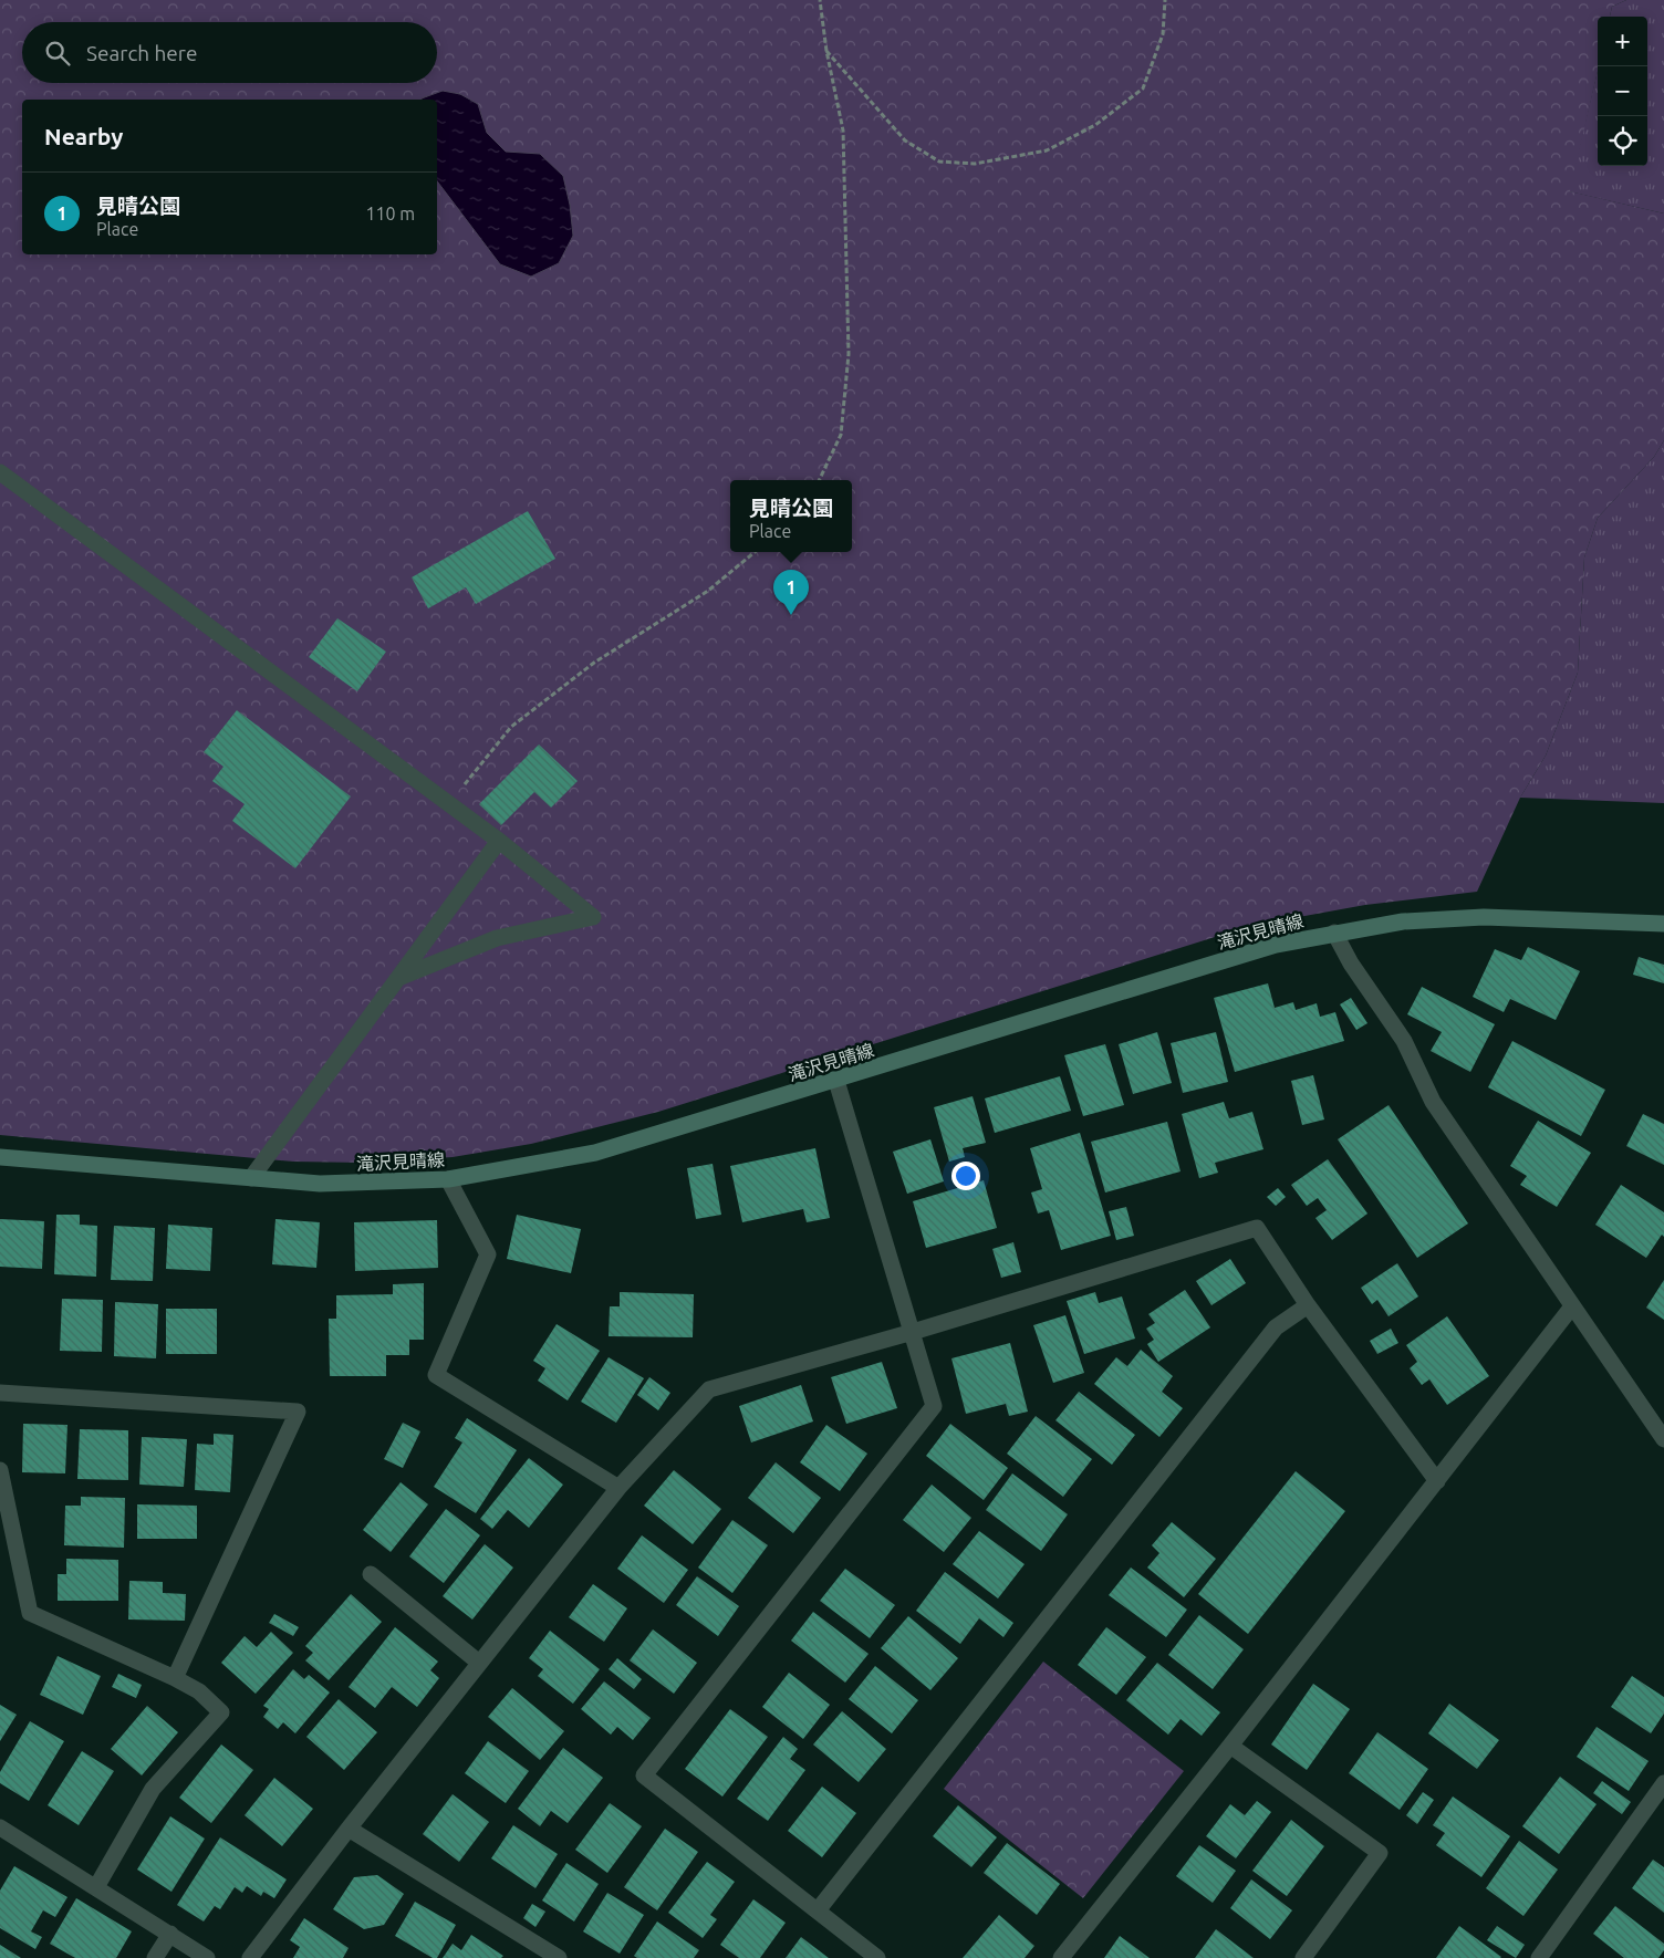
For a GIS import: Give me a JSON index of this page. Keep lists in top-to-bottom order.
{
  "streets": {
    "street": ["滝沢見晴線"]
  },
  "page": {
    "map_buttons": ["+", "−"],
    "search": "Search here",
    "heading": "Nearby",
    "list": [
      {
        "mark": "1",
        "name": "見晴公園",
        "note": "Place",
        "value": "110 m"
      }
    ],
    "popup": ["見晴公園", "Place"],
    "pins": "1"
  }
}
